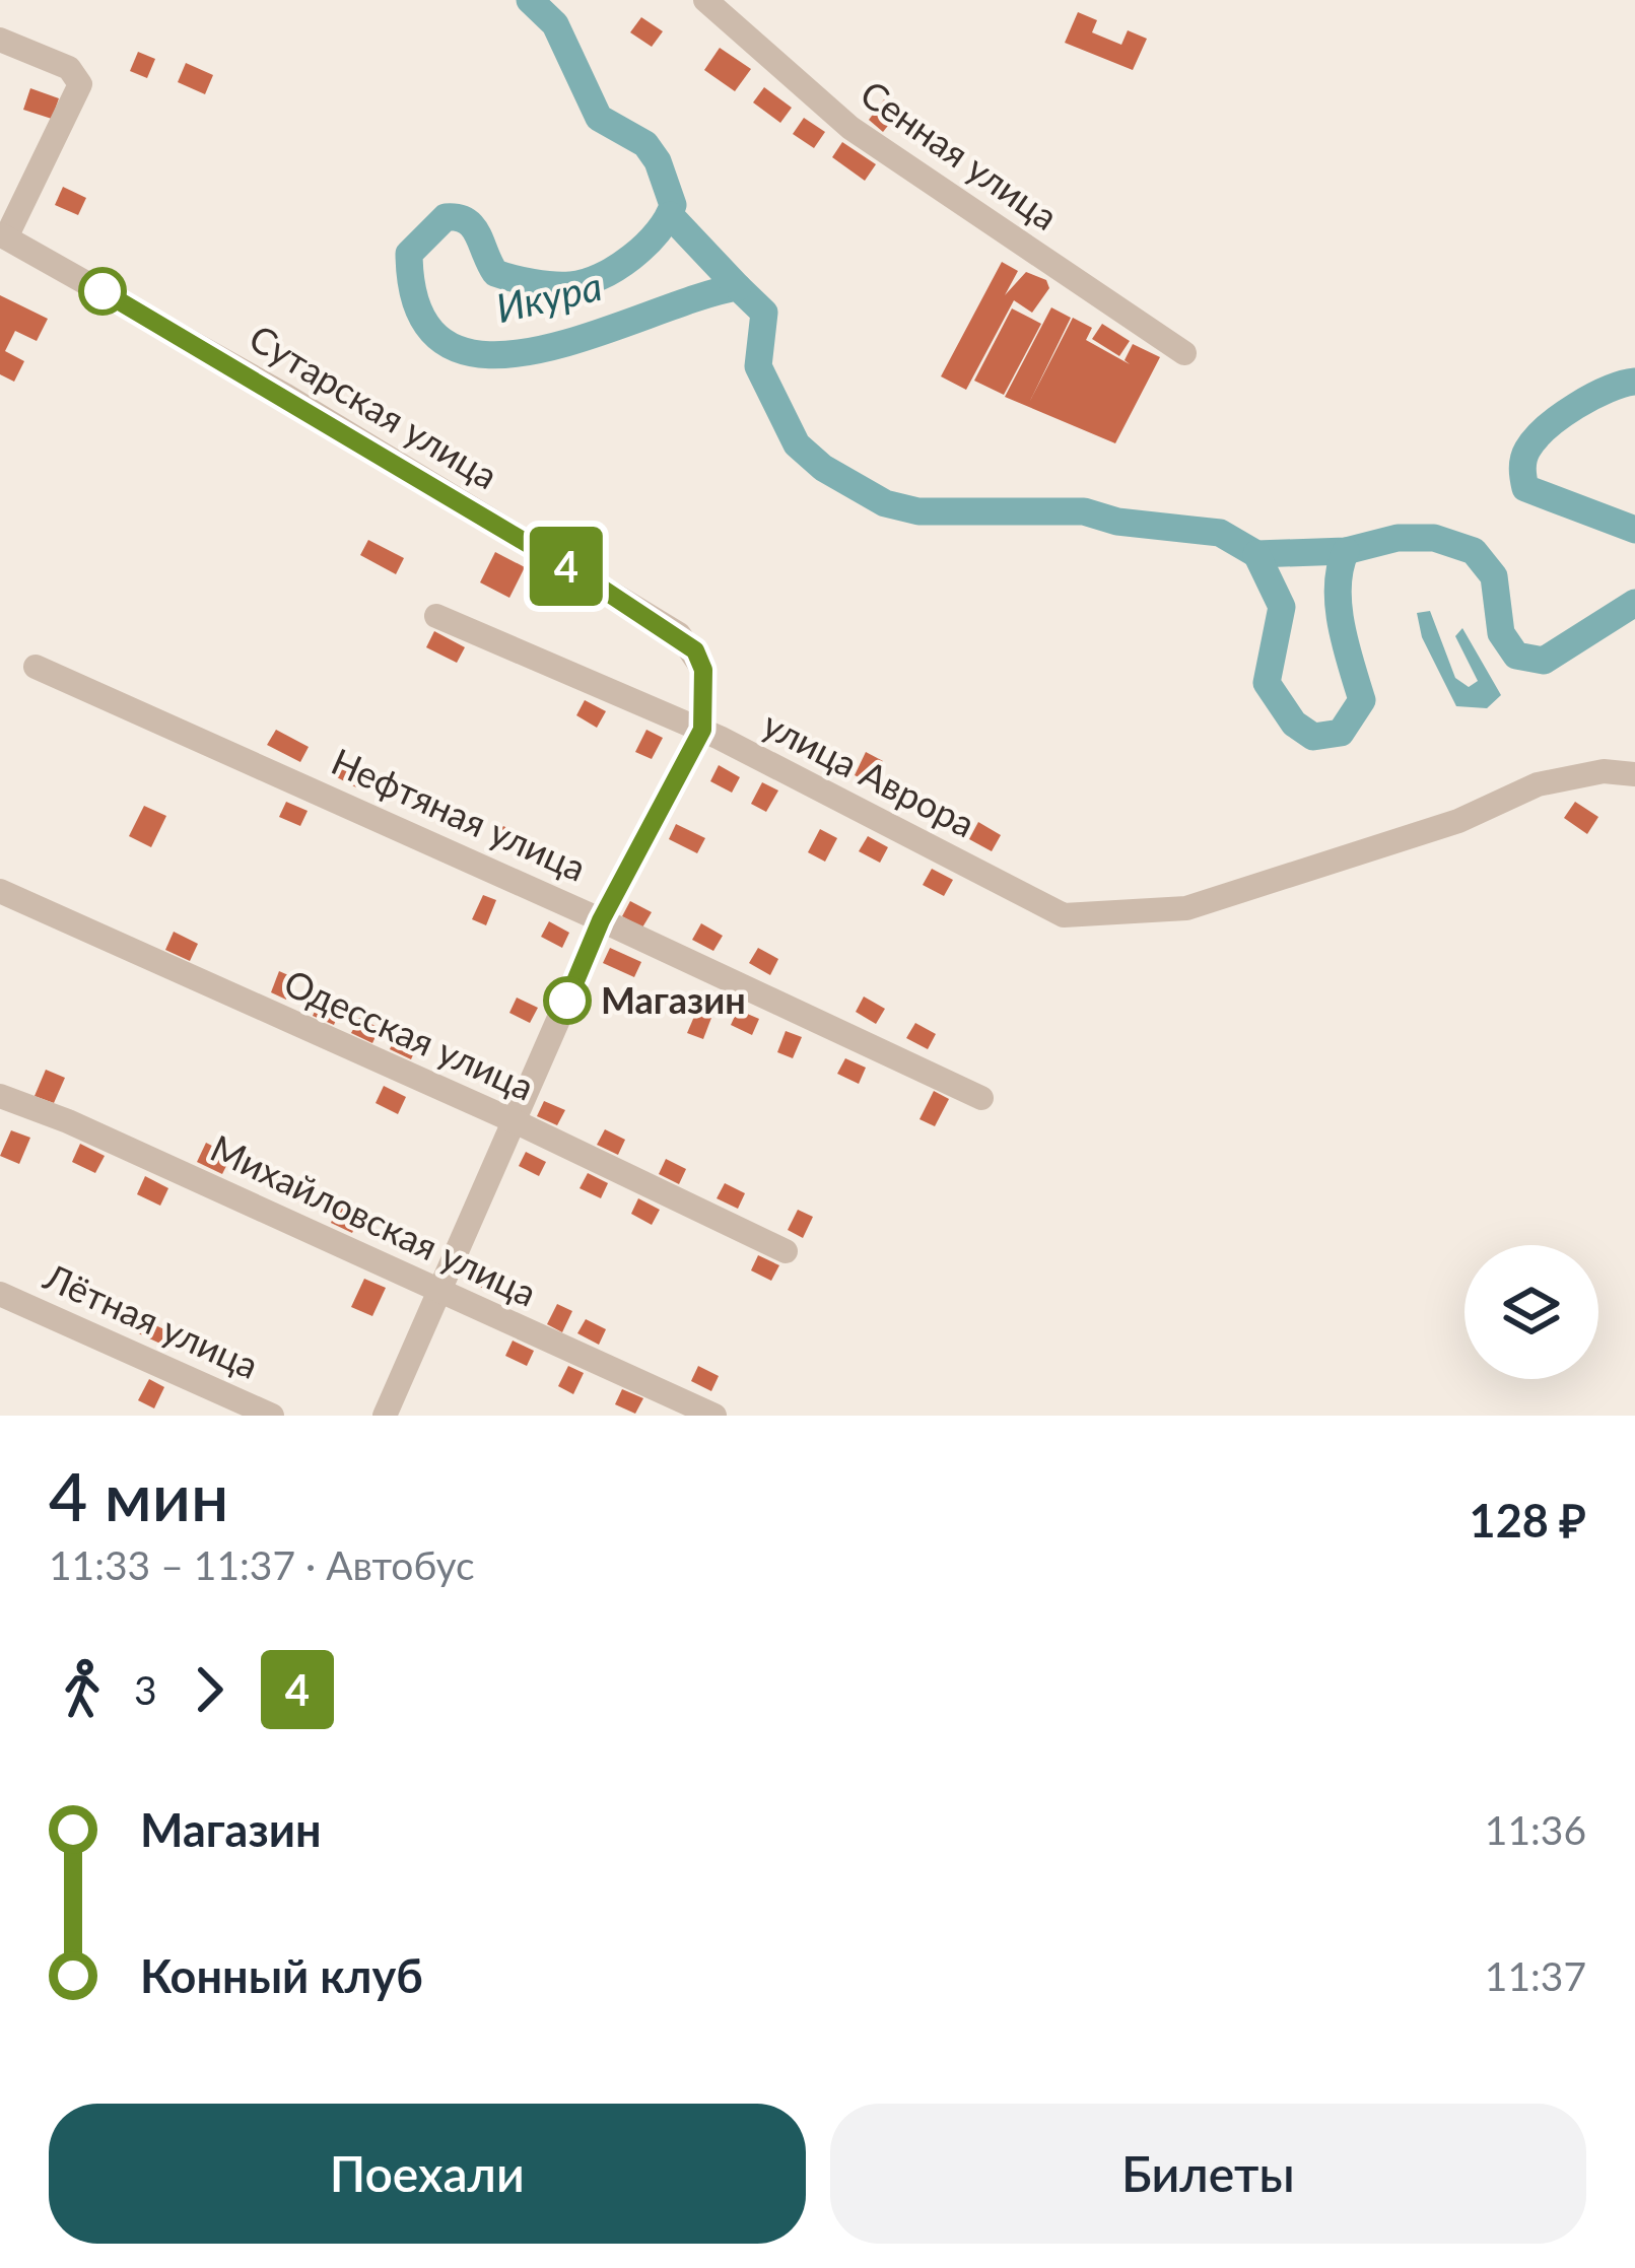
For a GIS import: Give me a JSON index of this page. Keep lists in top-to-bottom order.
{
  "streets": {
    "street": [
      "Сенная улица",
      "Сутарская улица",
      "улица Аврора",
      "Нефтяная улица",
      "Одесская улица",
      "Михайловская улица",
      "Лётная улица"
    ]
  },
  "crossings": [
    ["Сутарская улица", "улица Аврора"]
  ],
  "water": ["Икура"],
  "places": ["Магазин"],
  "lines": ["bus line 4"],
  "page": {
    "on_map": "4",
    "heading": ["4 мин", "11:33 – 11:37 · Автобус", "128 ₽"],
    "legs": ["3", "4"],
    "list": [
      {
        "name": "Магазин",
        "value": "11:36"
      },
      {
        "name": "Конный клуб",
        "value": "11:37"
      }
    ],
    "buttons": ["Поехали", "Билеты"]
  }
}
